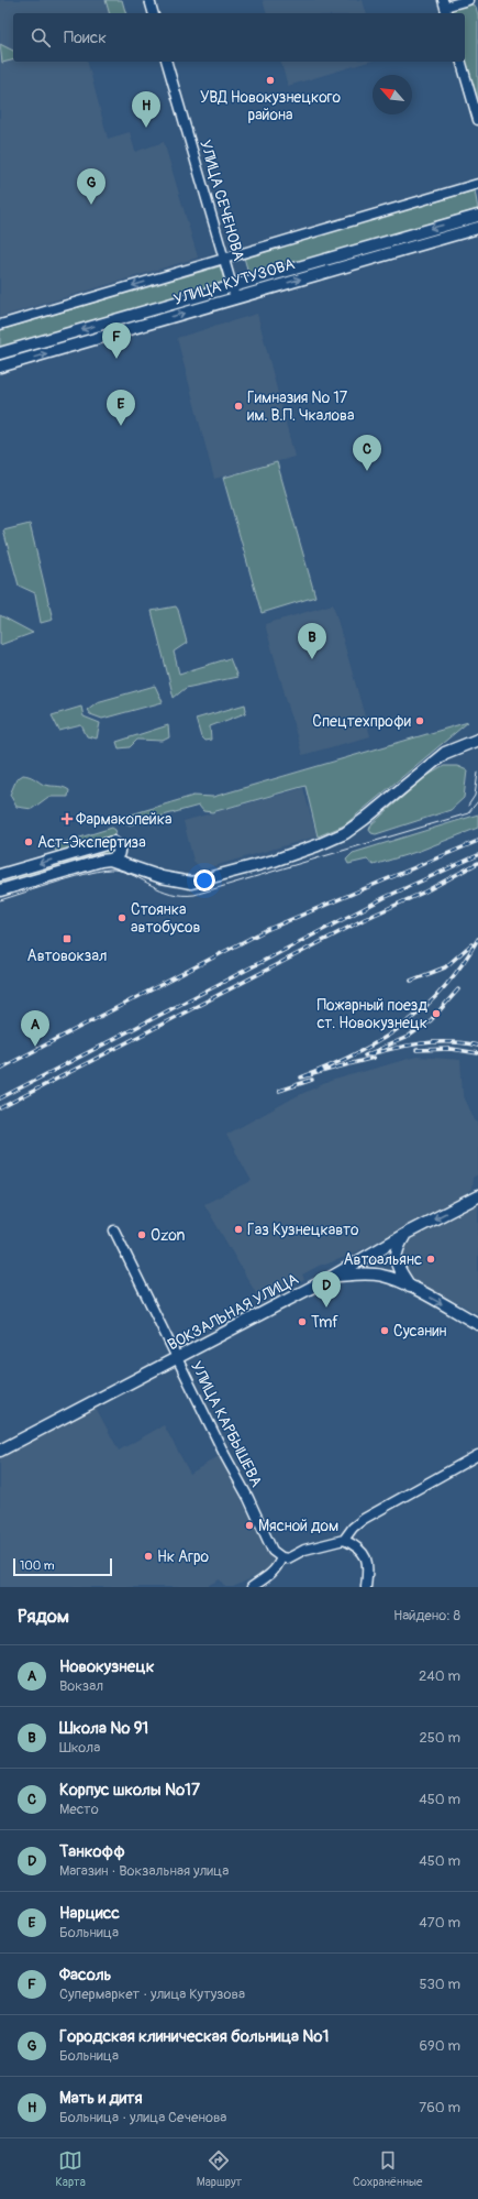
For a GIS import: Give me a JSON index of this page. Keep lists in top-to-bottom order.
{
  "streets": {
    "main road": ["УЛИЦА КУТУЗОВА", "ВОКЗАЛЬНАЯ УЛИЦА"],
    "street": ["УЛИЦА СЕЧЕНОВА", "УЛИЦА КАРБЫШЕВА"]
  },
  "crossings": [
    ["УЛИЦА СЕЧЕНОВА", "УЛИЦА КУТУЗОВА"],
    ["ВОКЗАЛЬНАЯ УЛИЦА", "УЛИЦА КАРБЫШЕВА"]
  ],
  "places": {
    "other": [
      "УВД Новокузнецкого района",
      "Гимназия № 17 им. В.П. Чкалова",
      "Спецтехпрофи",
      "Аст-Экспертиза",
      "Стоянка автобусов",
      "Пожарный поезд ст. Новокузнецк",
      "Газ Кузнецкавто",
      "Ozon",
      "Автоальянс",
      "Tmf",
      "Сусанин",
      "Мясной дом",
      "Нк Агро"
    ],
    "health": ["Фармакопейка"],
    "transit": ["Автовокзал"]
  },
  "scale_bar": "100 m",
  "north": "top left",
  "page": {
    "search": "Поиск",
    "pins": [
      "H",
      "G",
      "F",
      "E",
      "C",
      "B",
      "A",
      "D"
    ],
    "scale": "100 m",
    "heading": ["Рядом", "Найдено: 8"],
    "list": [
      {
        "mark": "A",
        "name": "Новокузнецк",
        "note": "Вокзал",
        "value": "240 m"
      },
      {
        "mark": "B",
        "name": "Школа № 91",
        "note": "Школа",
        "value": "250 m"
      },
      {
        "mark": "C",
        "name": "Корпус школы №17",
        "note": "Место",
        "value": "450 m"
      },
      {
        "mark": "D",
        "name": "Танкофф",
        "note": "Магазин · Вокзальная улица",
        "value": "450 m"
      },
      {
        "mark": "E",
        "name": "Нарцисс",
        "note": "Больница",
        "value": "470 m"
      },
      {
        "mark": "F",
        "name": "Фасоль",
        "note": "Супермаркет · улица Кутузова",
        "value": "530 m"
      },
      {
        "mark": "G",
        "name": "Городская клиническая больница №1",
        "note": "Больница",
        "value": "690 m"
      },
      {
        "mark": "H",
        "name": "Мать и дитя",
        "note": "Больница · улица Сеченова",
        "value": "760 m"
      }
    ],
    "nav": ["Карта", "Маршрут", "Сохранённые"]
  }
}
